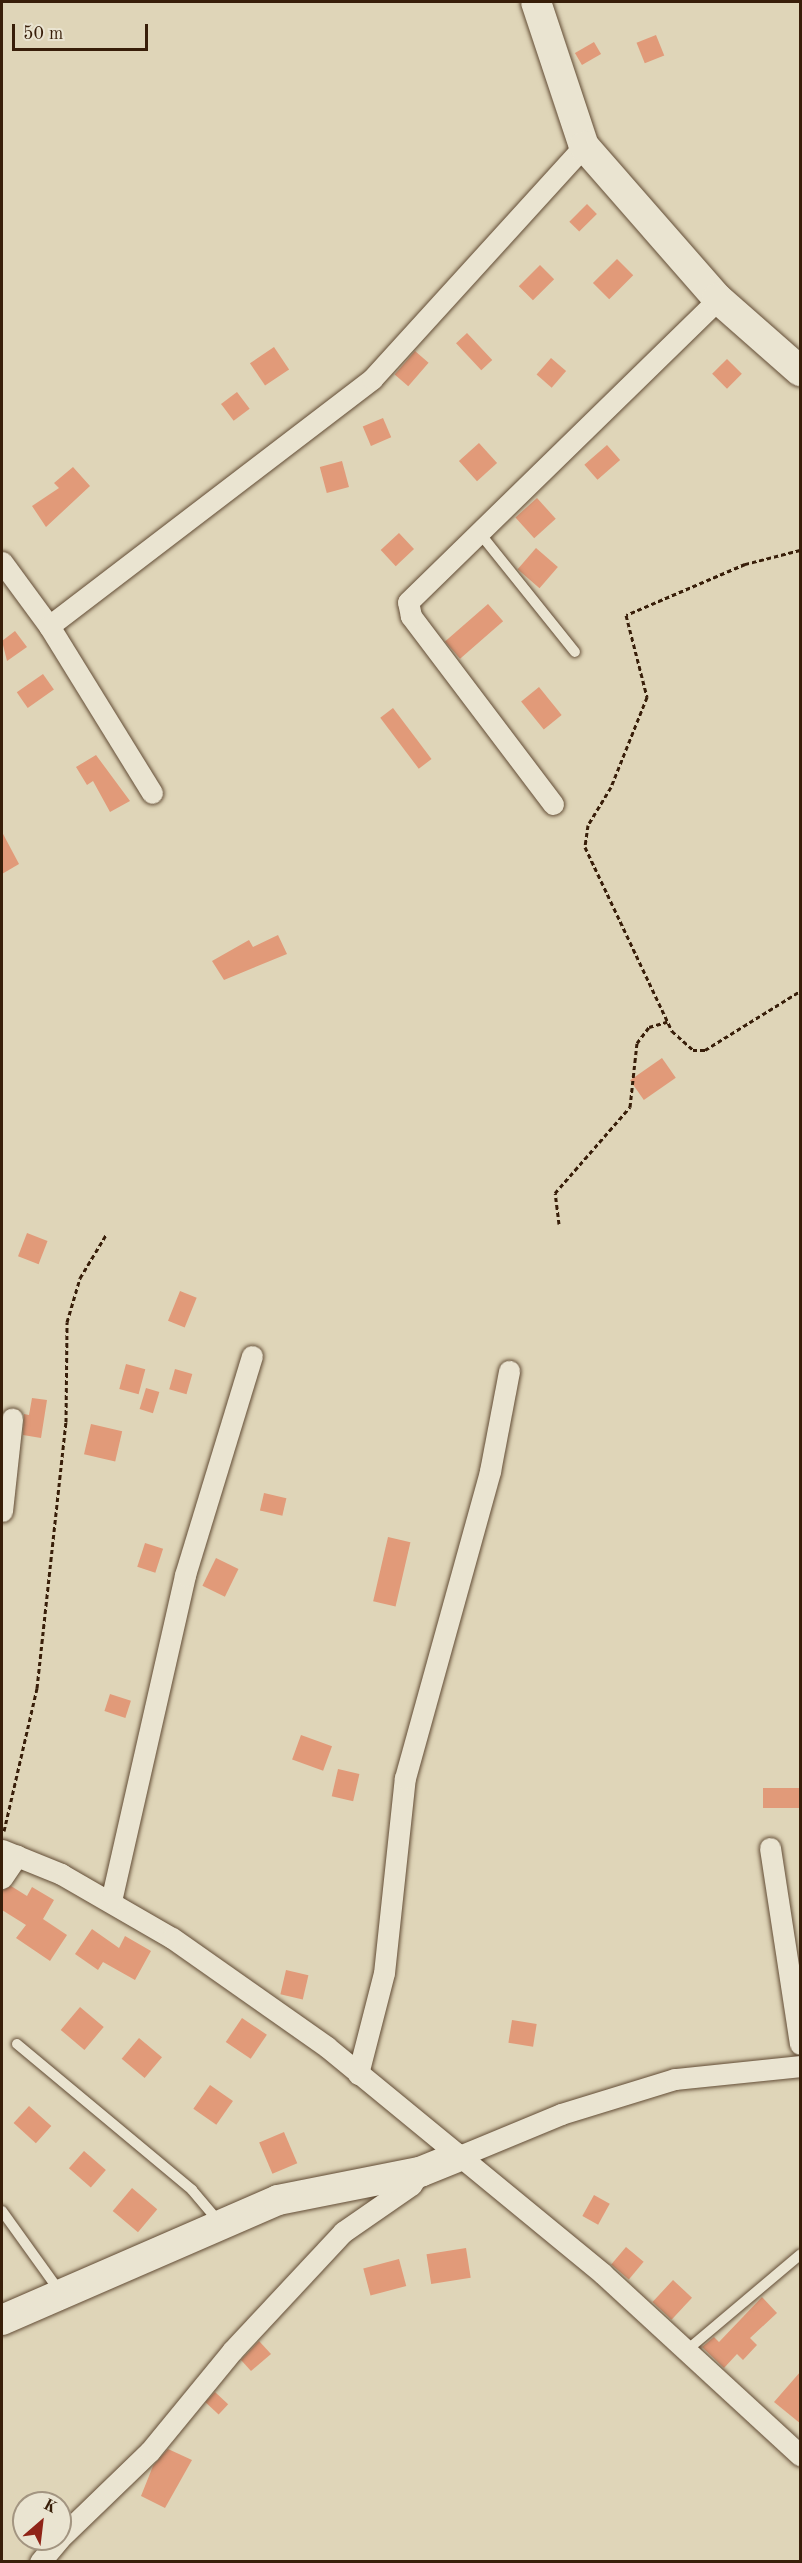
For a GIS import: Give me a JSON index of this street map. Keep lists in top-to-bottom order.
{
  "scale_bar": "50 m",
  "north": "top right"
}
